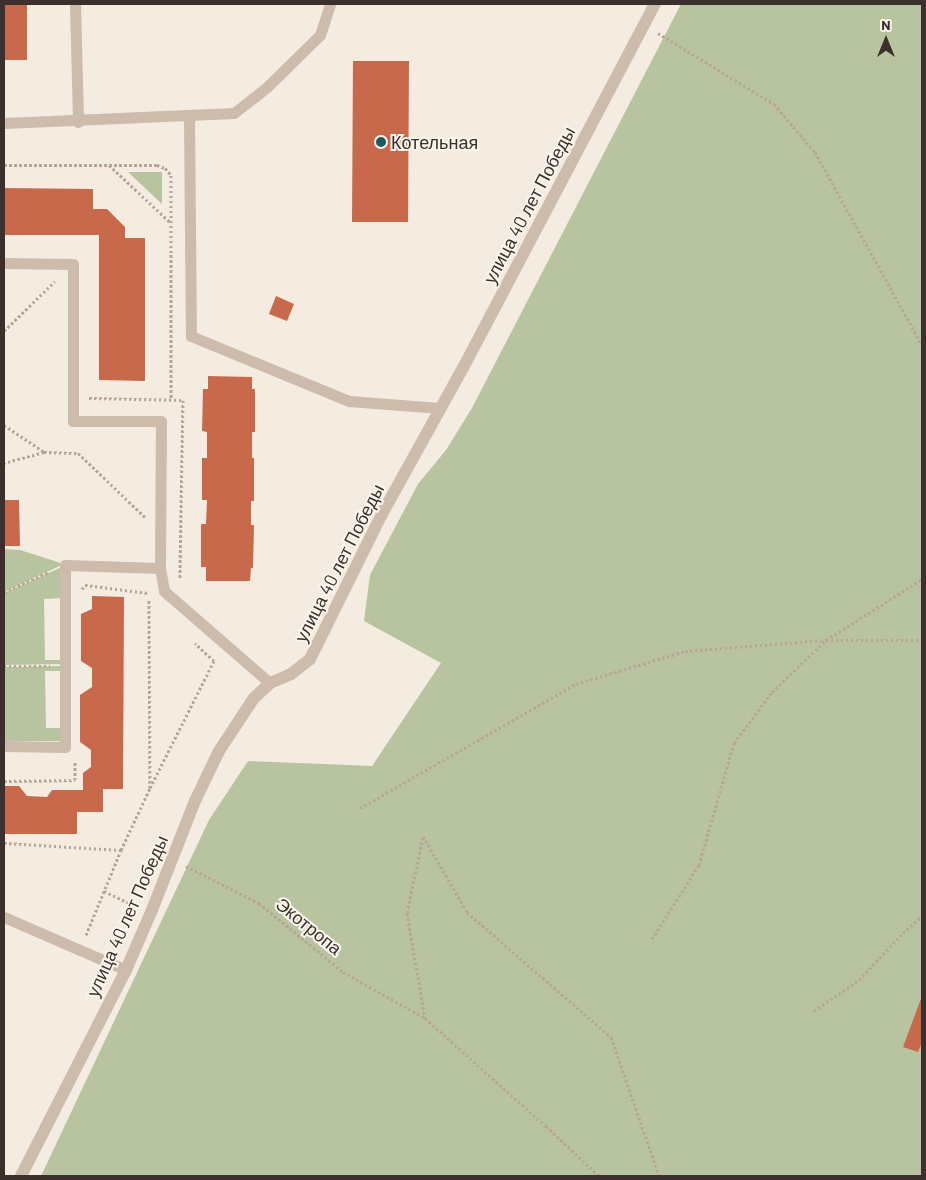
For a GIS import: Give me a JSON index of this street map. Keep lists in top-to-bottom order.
{
  "streets": {
    "street": ["улица 40 лет Победы"],
    "path": ["Экотропа"]
  },
  "crossings": [
    ["улица 40 лет Победы", "Экотропа"]
  ],
  "places": ["Котельная"],
  "north": "top"
}
